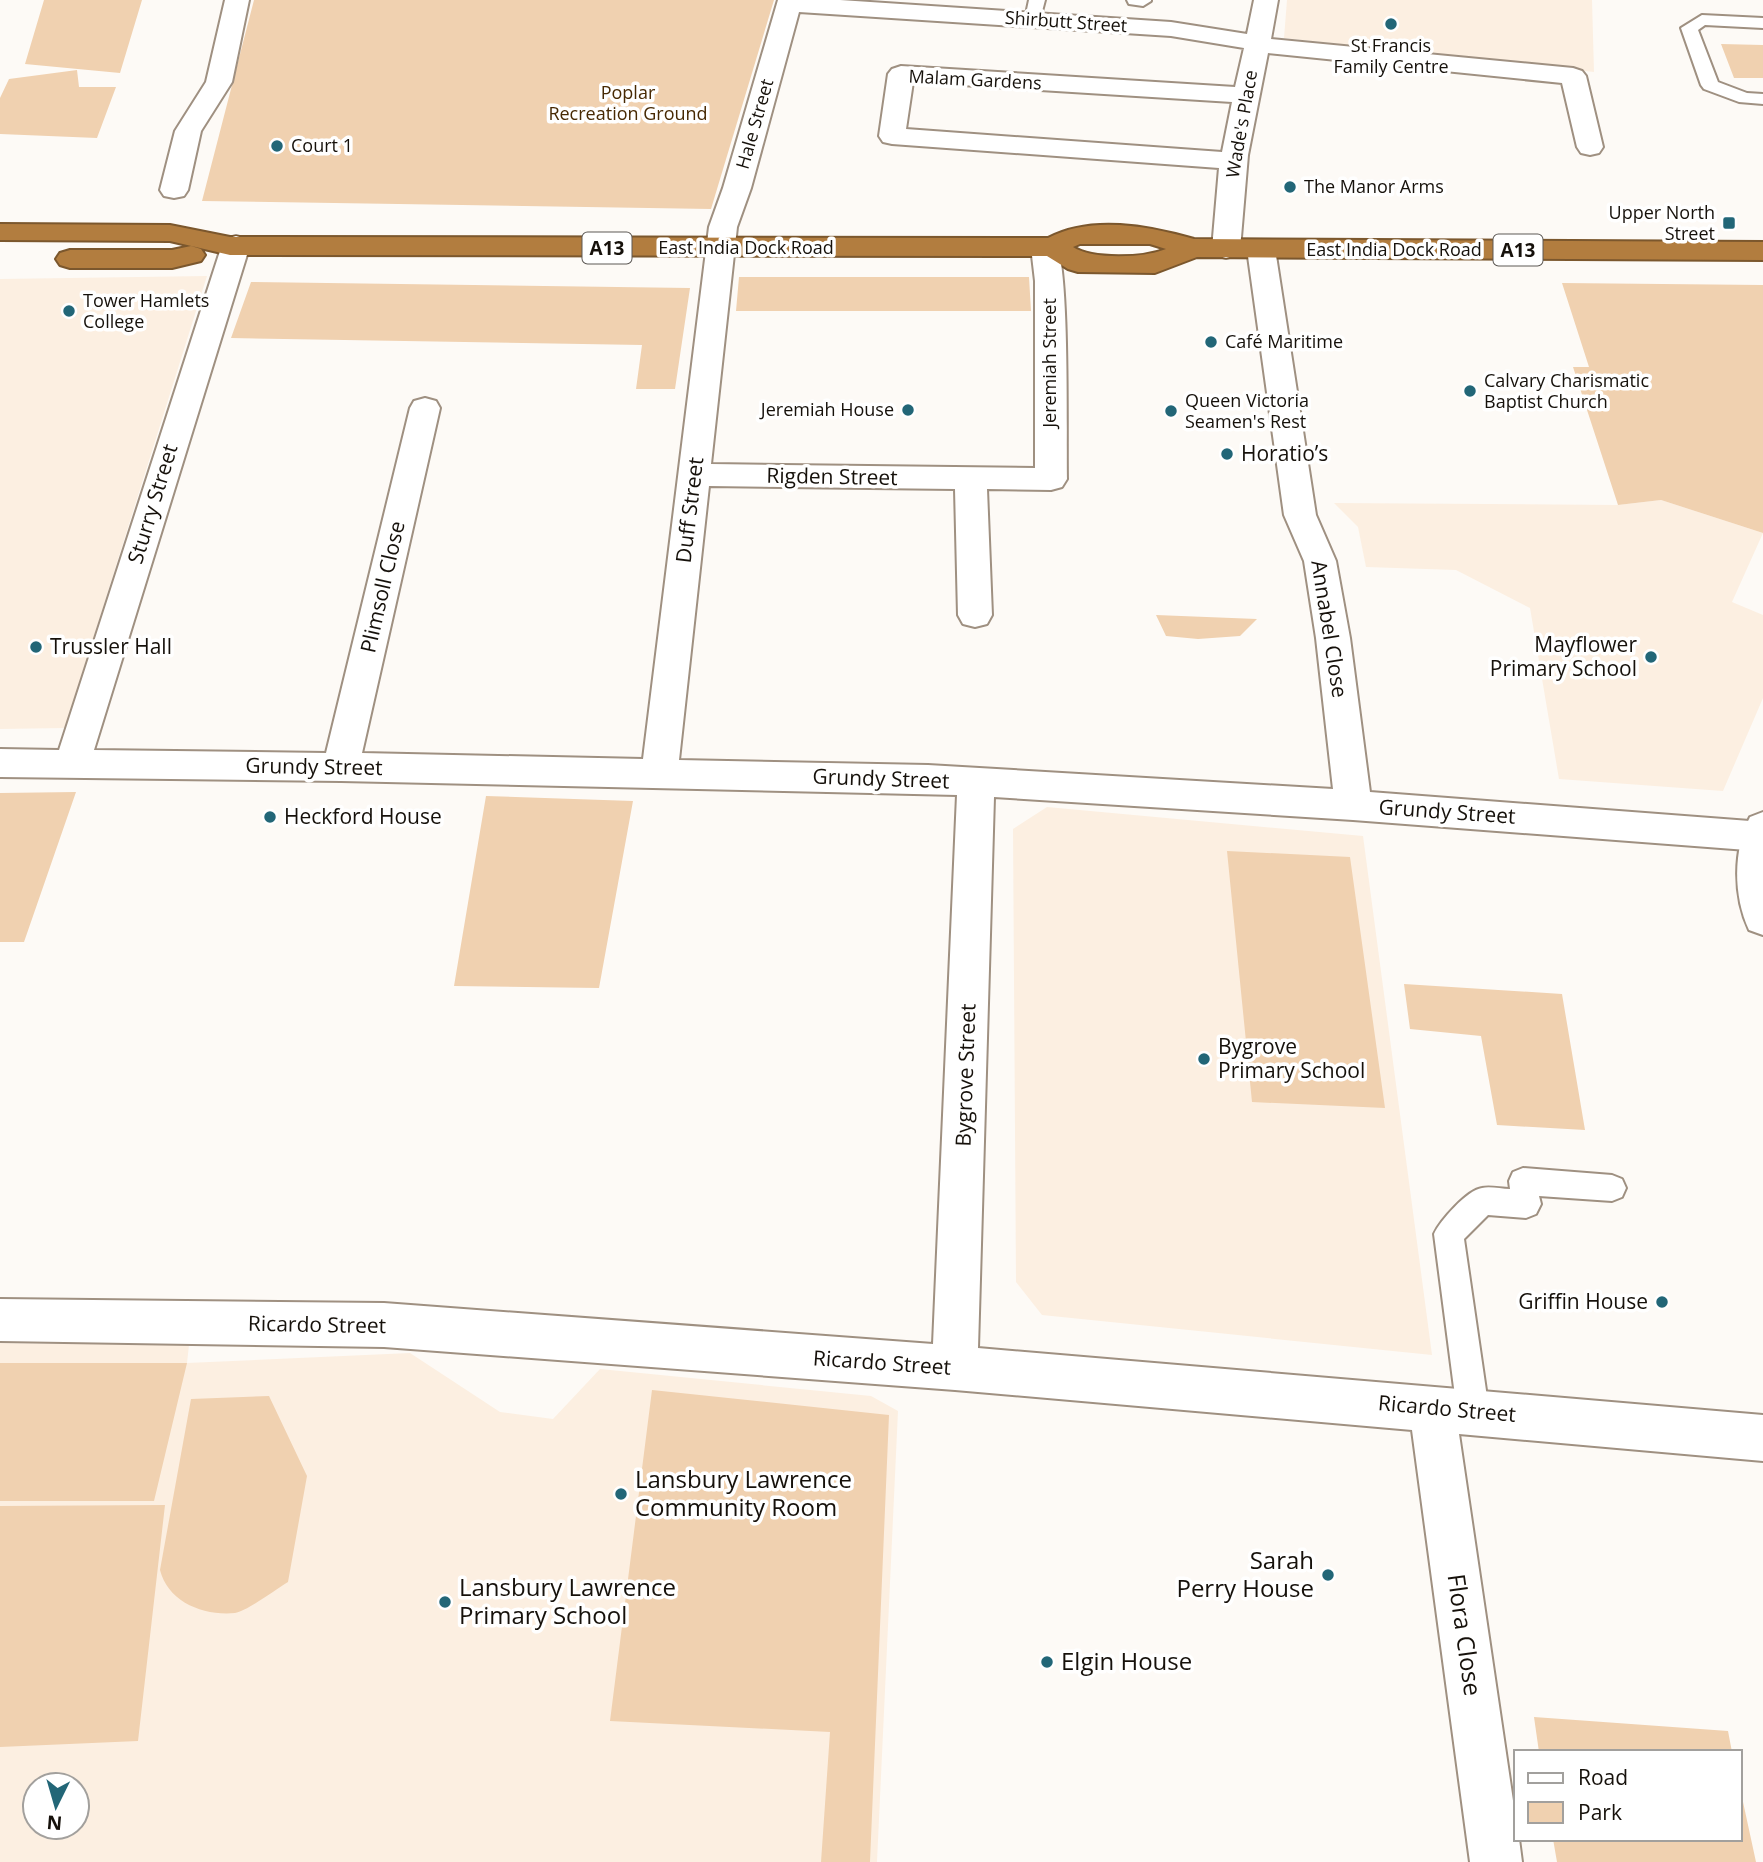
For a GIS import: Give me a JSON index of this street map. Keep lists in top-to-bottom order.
{
  "streets": {
    "highway": ["A13", "East India Dock Road"],
    "street": [
      "Shirbutt Street",
      "Malam Gardens",
      "Hale Street",
      "Wade's Place",
      "Jeremiah Street",
      "Rigden Street",
      "Sturry Street",
      "Duff Street",
      "Plimsoll Close",
      "Annabel Close",
      "Grundy Street",
      "Bygrove Street",
      "Ricardo Street",
      "Flora Close"
    ]
  },
  "crossings": [
    ["Shirbutt Street", "Hale Street"],
    ["Shirbutt Street", "Wade's Place"],
    ["Malam Gardens", "Wade's Place"],
    ["Hale Street", "East India Dock Road"],
    ["Hale Street", "Duff Street"],
    ["Wade's Place", "East India Dock Road"],
    ["East India Dock Road", "Jeremiah Street"],
    ["East India Dock Road", "Sturry Street"],
    ["East India Dock Road", "Duff Street"],
    ["East India Dock Road", "Annabel Close"],
    ["Jeremiah Street", "Rigden Street"],
    ["Rigden Street", "Duff Street"],
    ["Sturry Street", "Grundy Street"],
    ["Duff Street", "Grundy Street"],
    ["Plimsoll Close", "Grundy Street"],
    ["Annabel Close", "Grundy Street"],
    ["Grundy Street", "Bygrove Street"],
    ["Bygrove Street", "Ricardo Street"],
    ["Ricardo Street", "Flora Close"]
  ],
  "parks": ["Poplar Recreation Ground"],
  "places": {
    "other": [
      "St Francis Family Centre",
      "Court 1",
      "The Manor Arms",
      "Tower Hamlets College",
      "Café Maritime",
      "Calvary Charismatic Baptist Church",
      "Jeremiah House",
      "Queen Victoria Seamen's Rest",
      "Horatio’s",
      "Trussler Hall",
      "Mayflower Primary School",
      "Heckford House",
      "Bygrove Primary School",
      "Griffin House",
      "Lansbury Lawrence Community Room",
      "Sarah Perry House",
      "Lansbury Lawrence Primary School",
      "Elgin House"
    ],
    "transit": ["Upper North Street"]
  },
  "legend": ["Road", "Park"],
  "north": "bottom"
}
